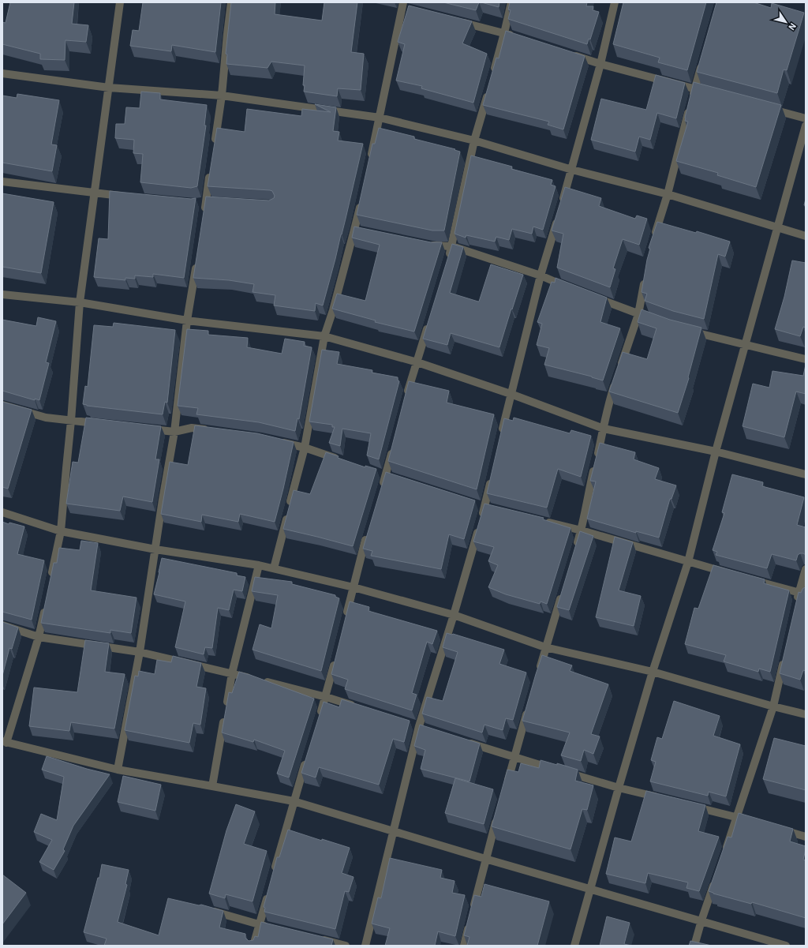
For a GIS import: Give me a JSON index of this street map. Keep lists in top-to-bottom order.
{
  "north": "bottom right"
}
